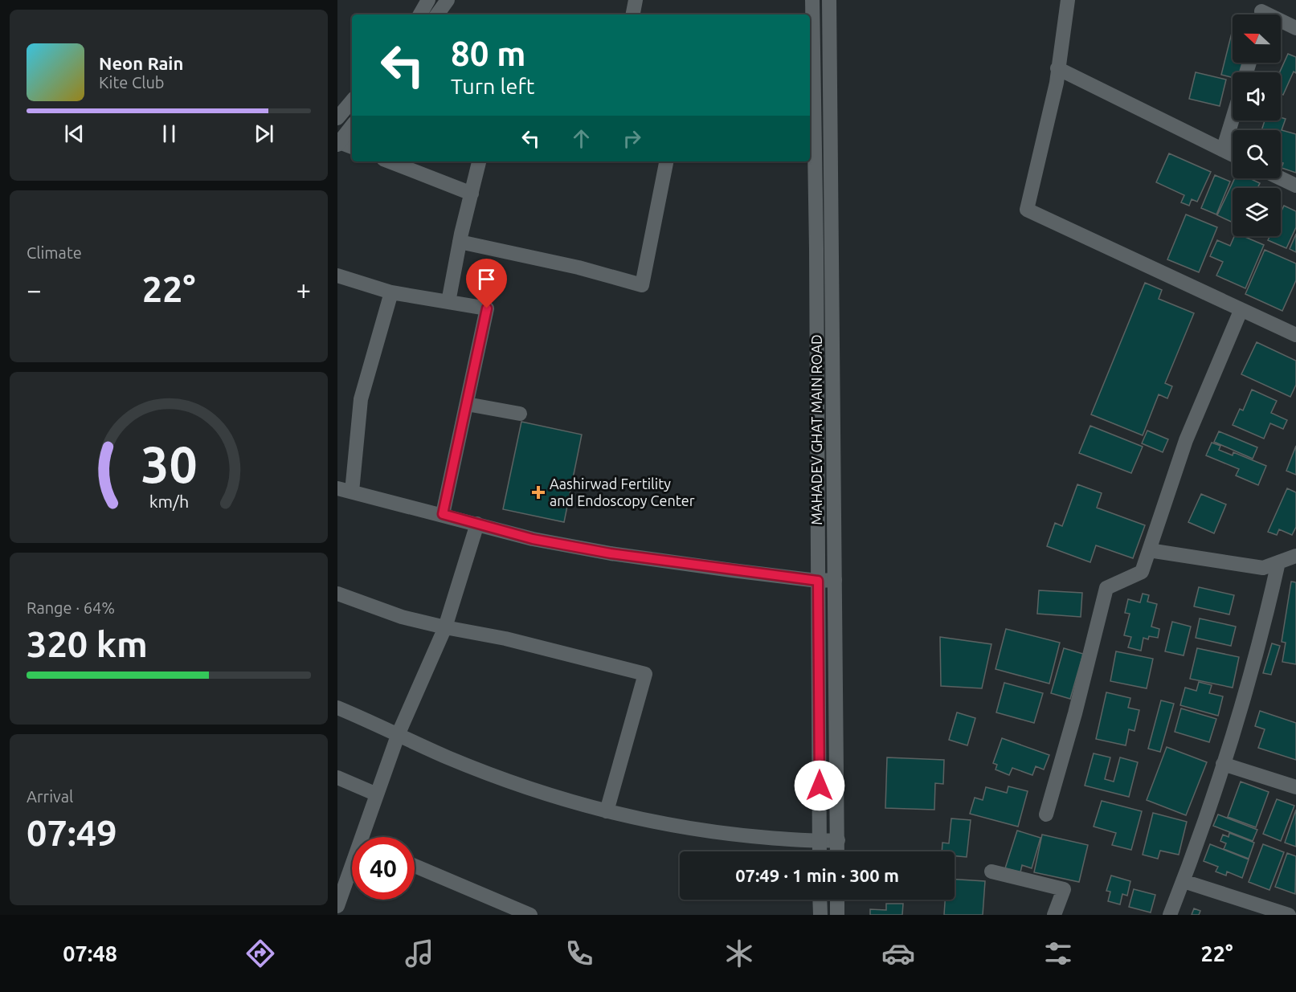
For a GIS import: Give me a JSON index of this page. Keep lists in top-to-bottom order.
{
  "streets": {
    "street": ["MAHADEV GHAT MAIN ROAD"]
  },
  "places": {
    "health": ["Aashirwad Fertility and Endoscopy Center"]
  },
  "north": "left",
  "page": {
    "turn": ["80 m", "Turn left"],
    "song": ["Neon Rain", "Kite Club"],
    "tile": [
      "Climate",
      ["Range · 64%", "320 km"],
      ["Arrival", "07:49"]
    ],
    "heat": ["−", "22°", "+"],
    "limit": "40",
    "trip": "07:49 · 1 min · 300 m",
    "tabs": ["07:48", "22°"],
    "gauge": ["30", "km/h"]
  }
}
